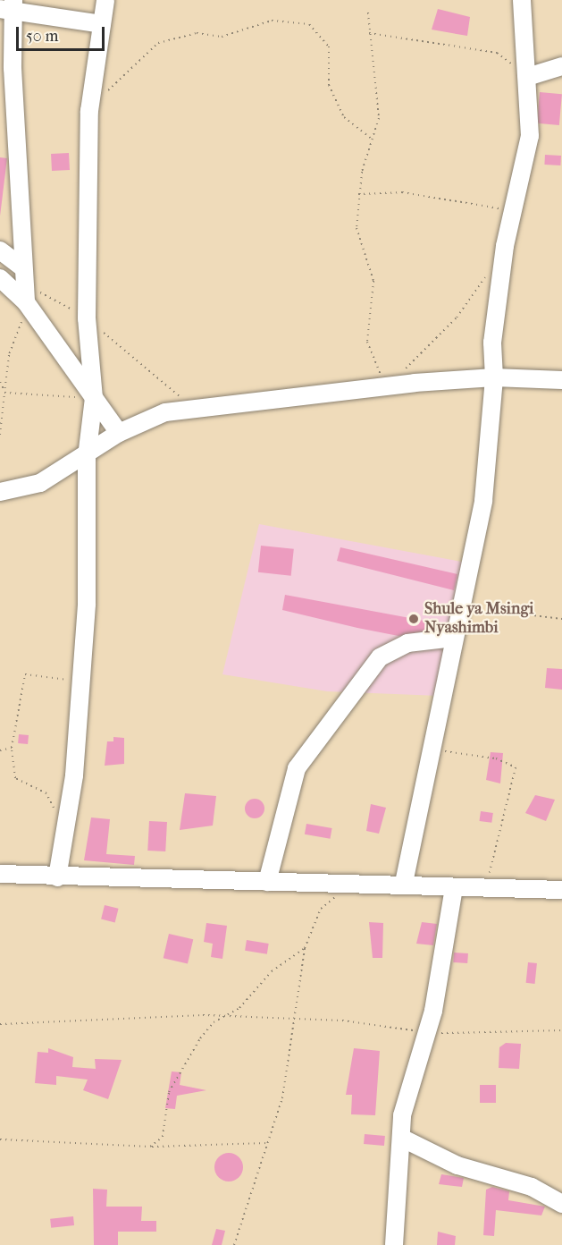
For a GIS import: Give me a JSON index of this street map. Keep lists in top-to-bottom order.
{
  "places": ["Shule ya Msingi Nyashimbi"],
  "scale_bar": "50 m"
}
